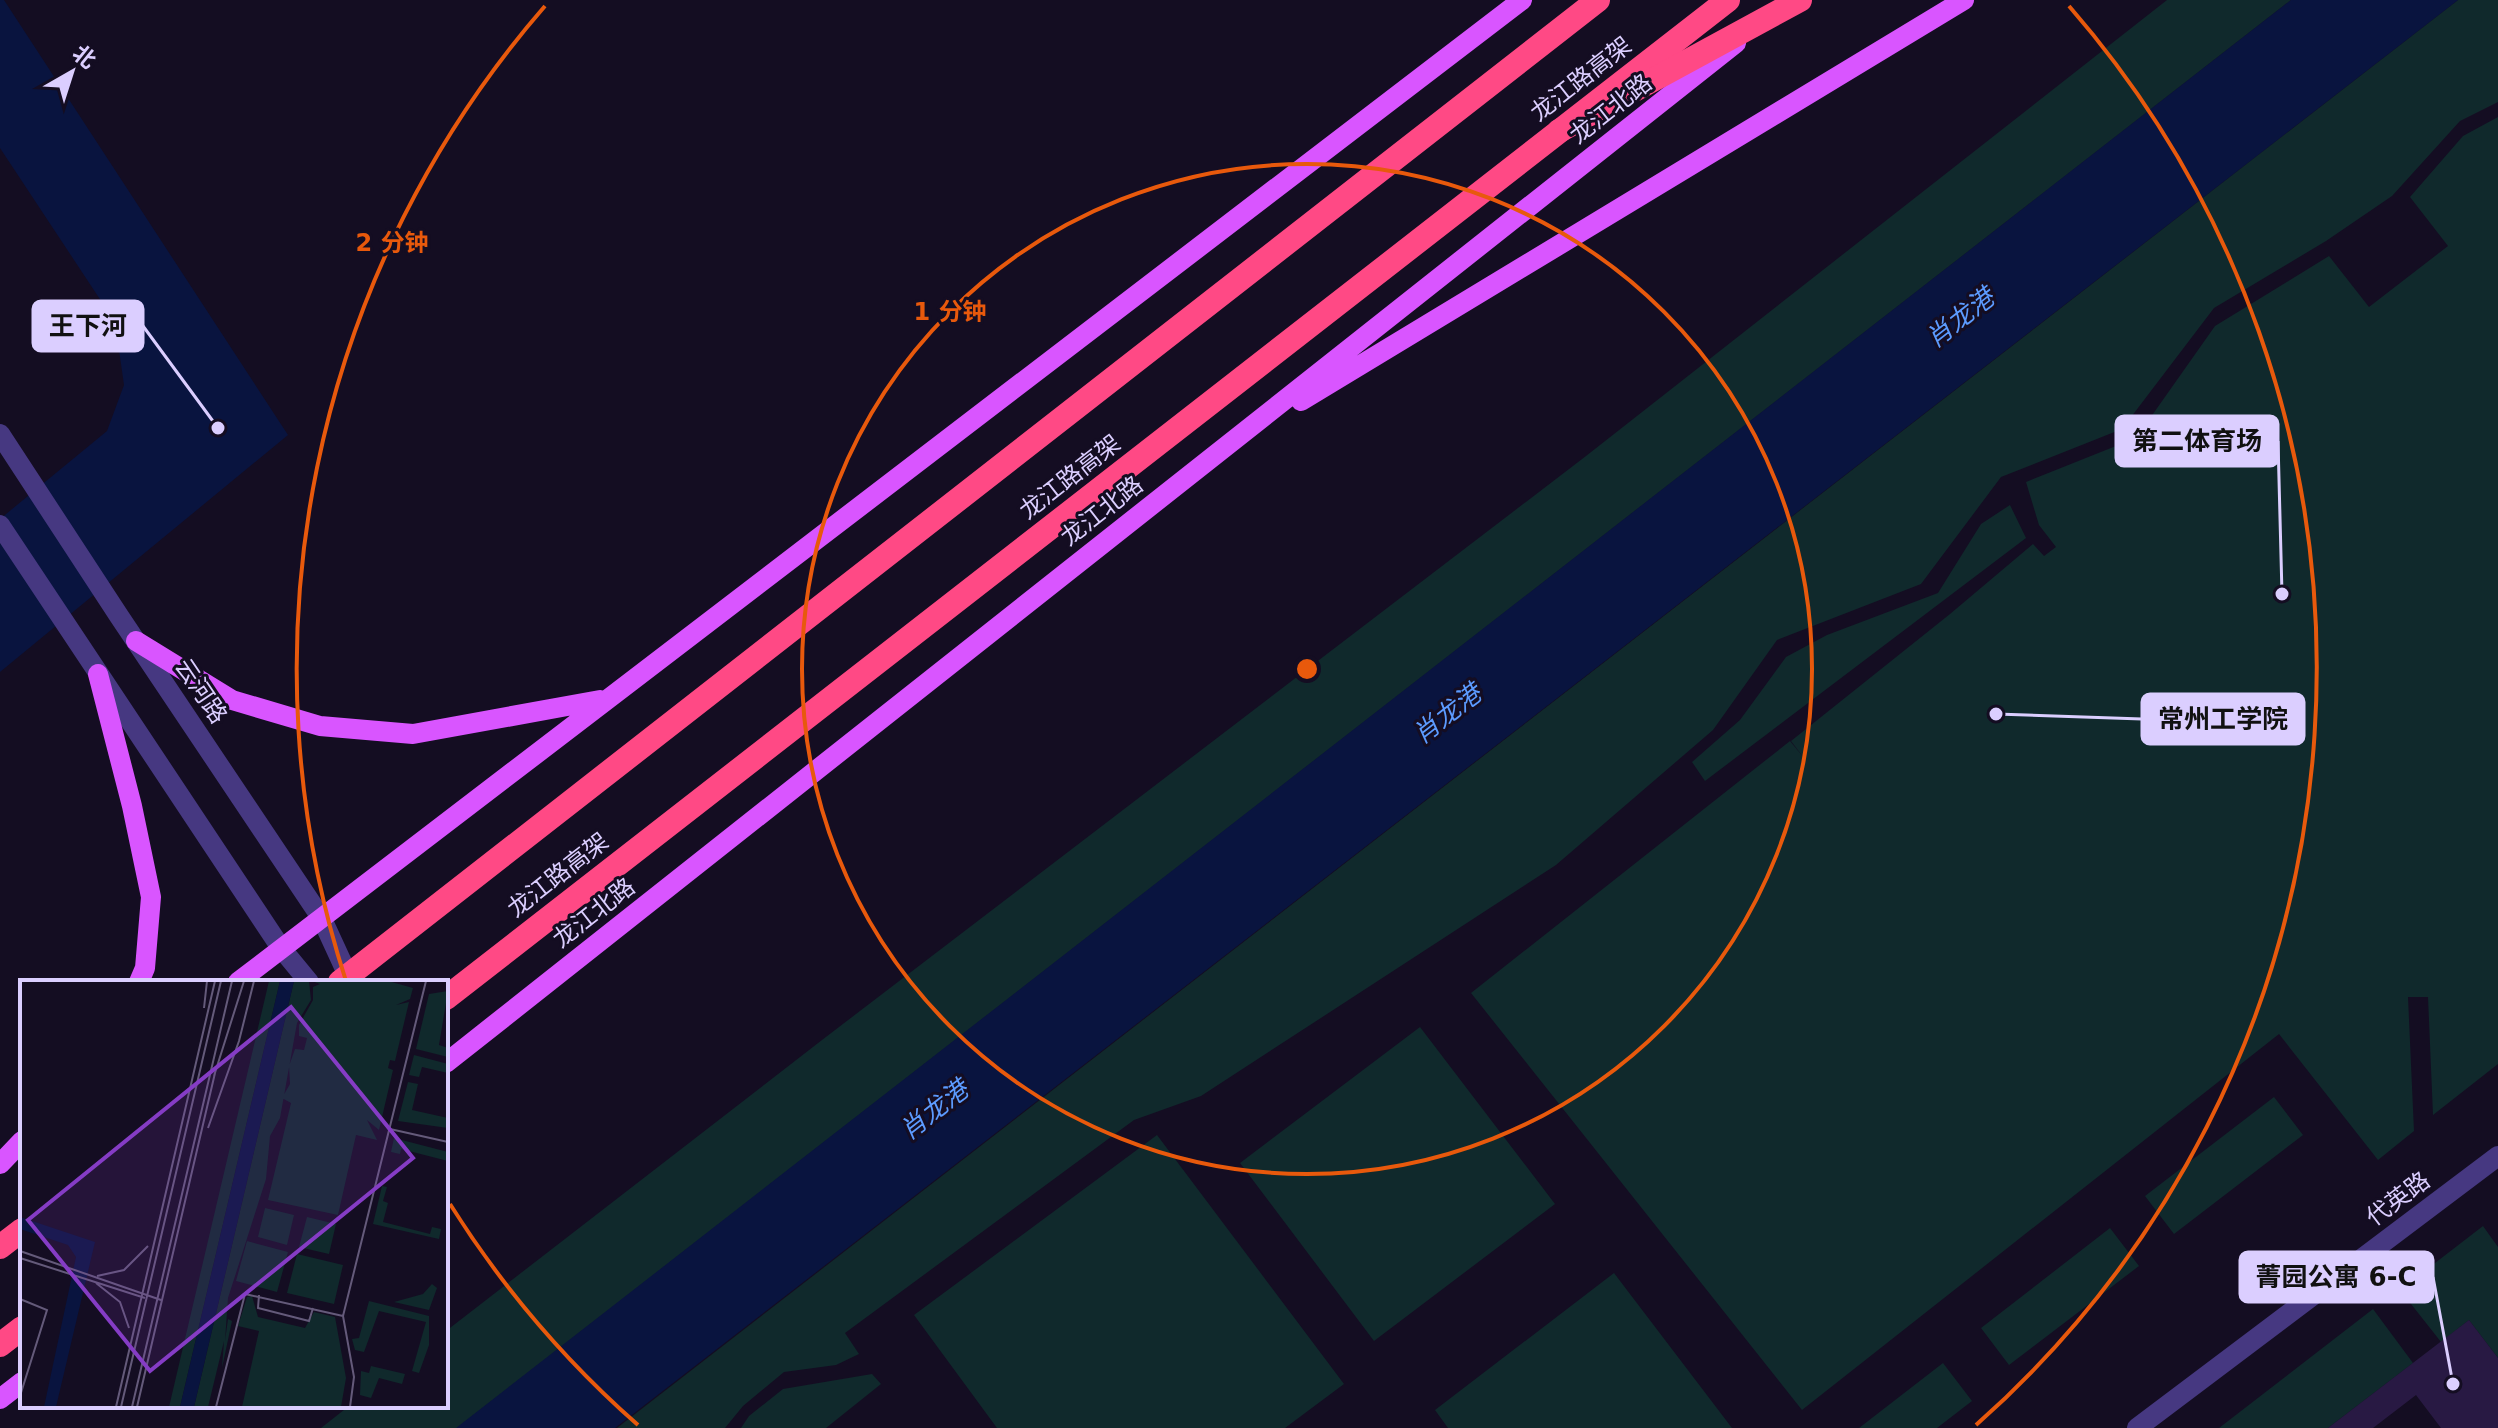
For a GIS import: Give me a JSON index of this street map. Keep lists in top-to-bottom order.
{
  "streets": {
    "highway": ["龙江路高架"],
    "main road": ["龙江北路"],
    "street": ["云河路", "代英路"]
  },
  "water": ["肖龙港"],
  "places": [
    "王下河",
    "第二体育场",
    "常州工学院",
    "菁园公寓 6-C"
  ],
  "north": "top right",
  "rings": ["2 分钟", "1 分钟"]
}
